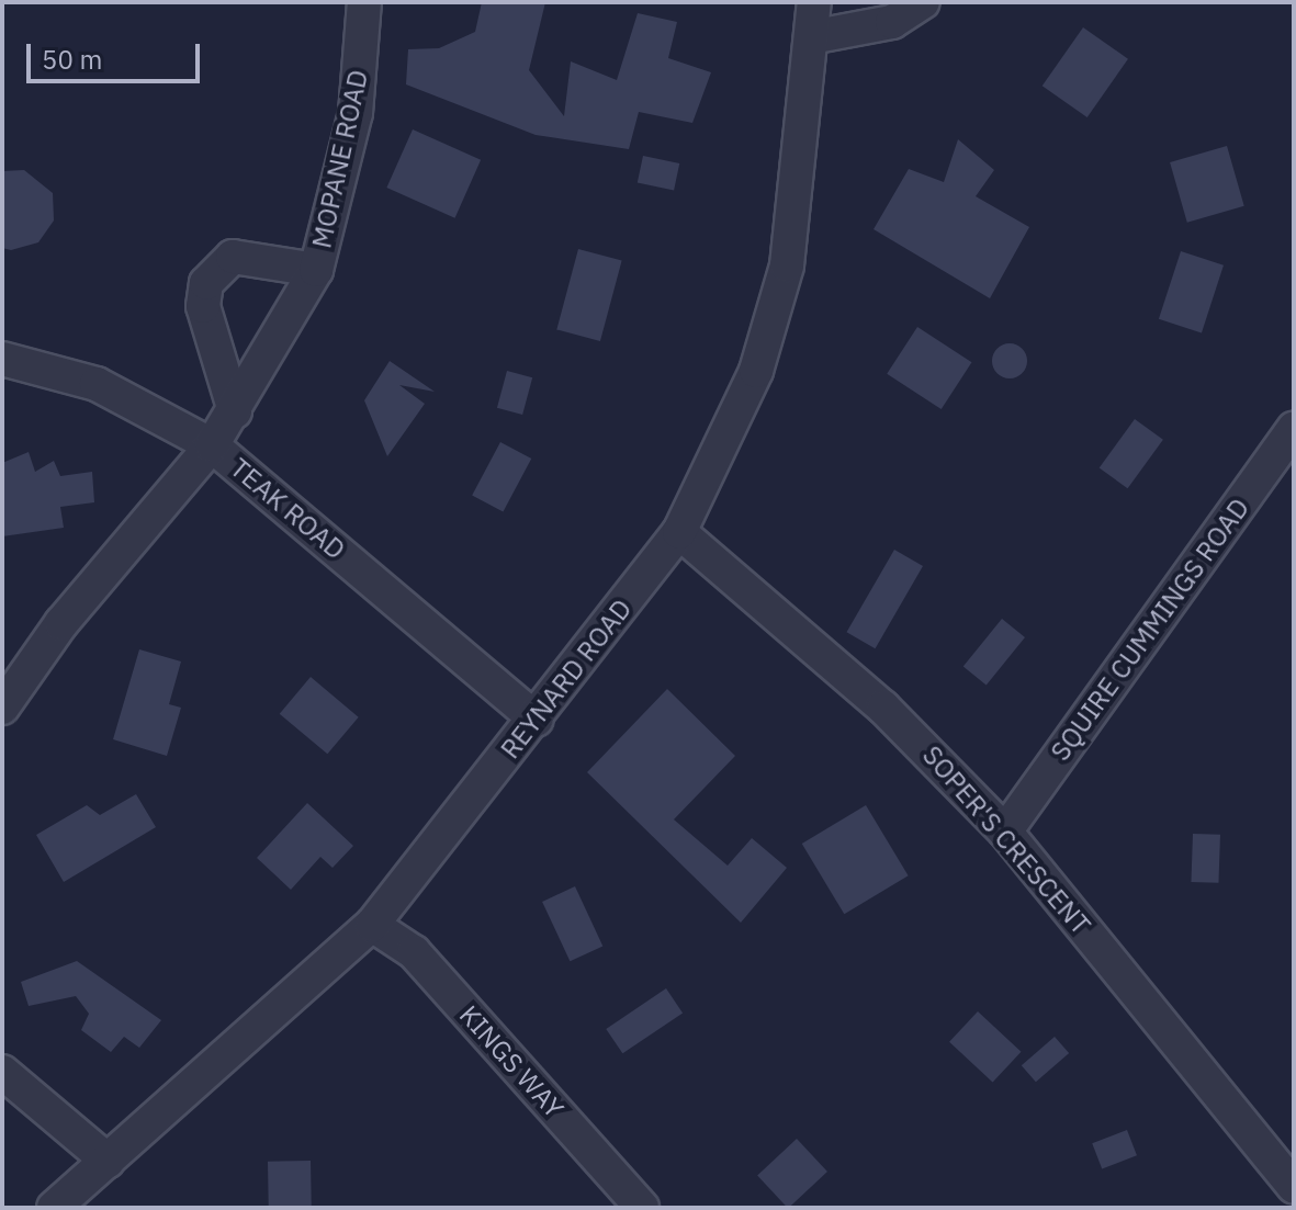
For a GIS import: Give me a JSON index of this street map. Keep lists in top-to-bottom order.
{
  "streets": {
    "street": [
      "MOPANE ROAD",
      "TEAK ROAD",
      "SQUIRE CUMMINGS ROAD",
      "REYNARD ROAD",
      "SOPER'S CRESCENT",
      "KINGS WAY"
    ]
  },
  "crossings": [
    ["MOPANE ROAD", "TEAK ROAD"],
    ["TEAK ROAD", "REYNARD ROAD"],
    ["SQUIRE CUMMINGS ROAD", "SOPER'S CRESCENT"],
    ["REYNARD ROAD", "SOPER'S CRESCENT"],
    ["REYNARD ROAD", "KINGS WAY"]
  ],
  "scale_bar": "50 m"
}
